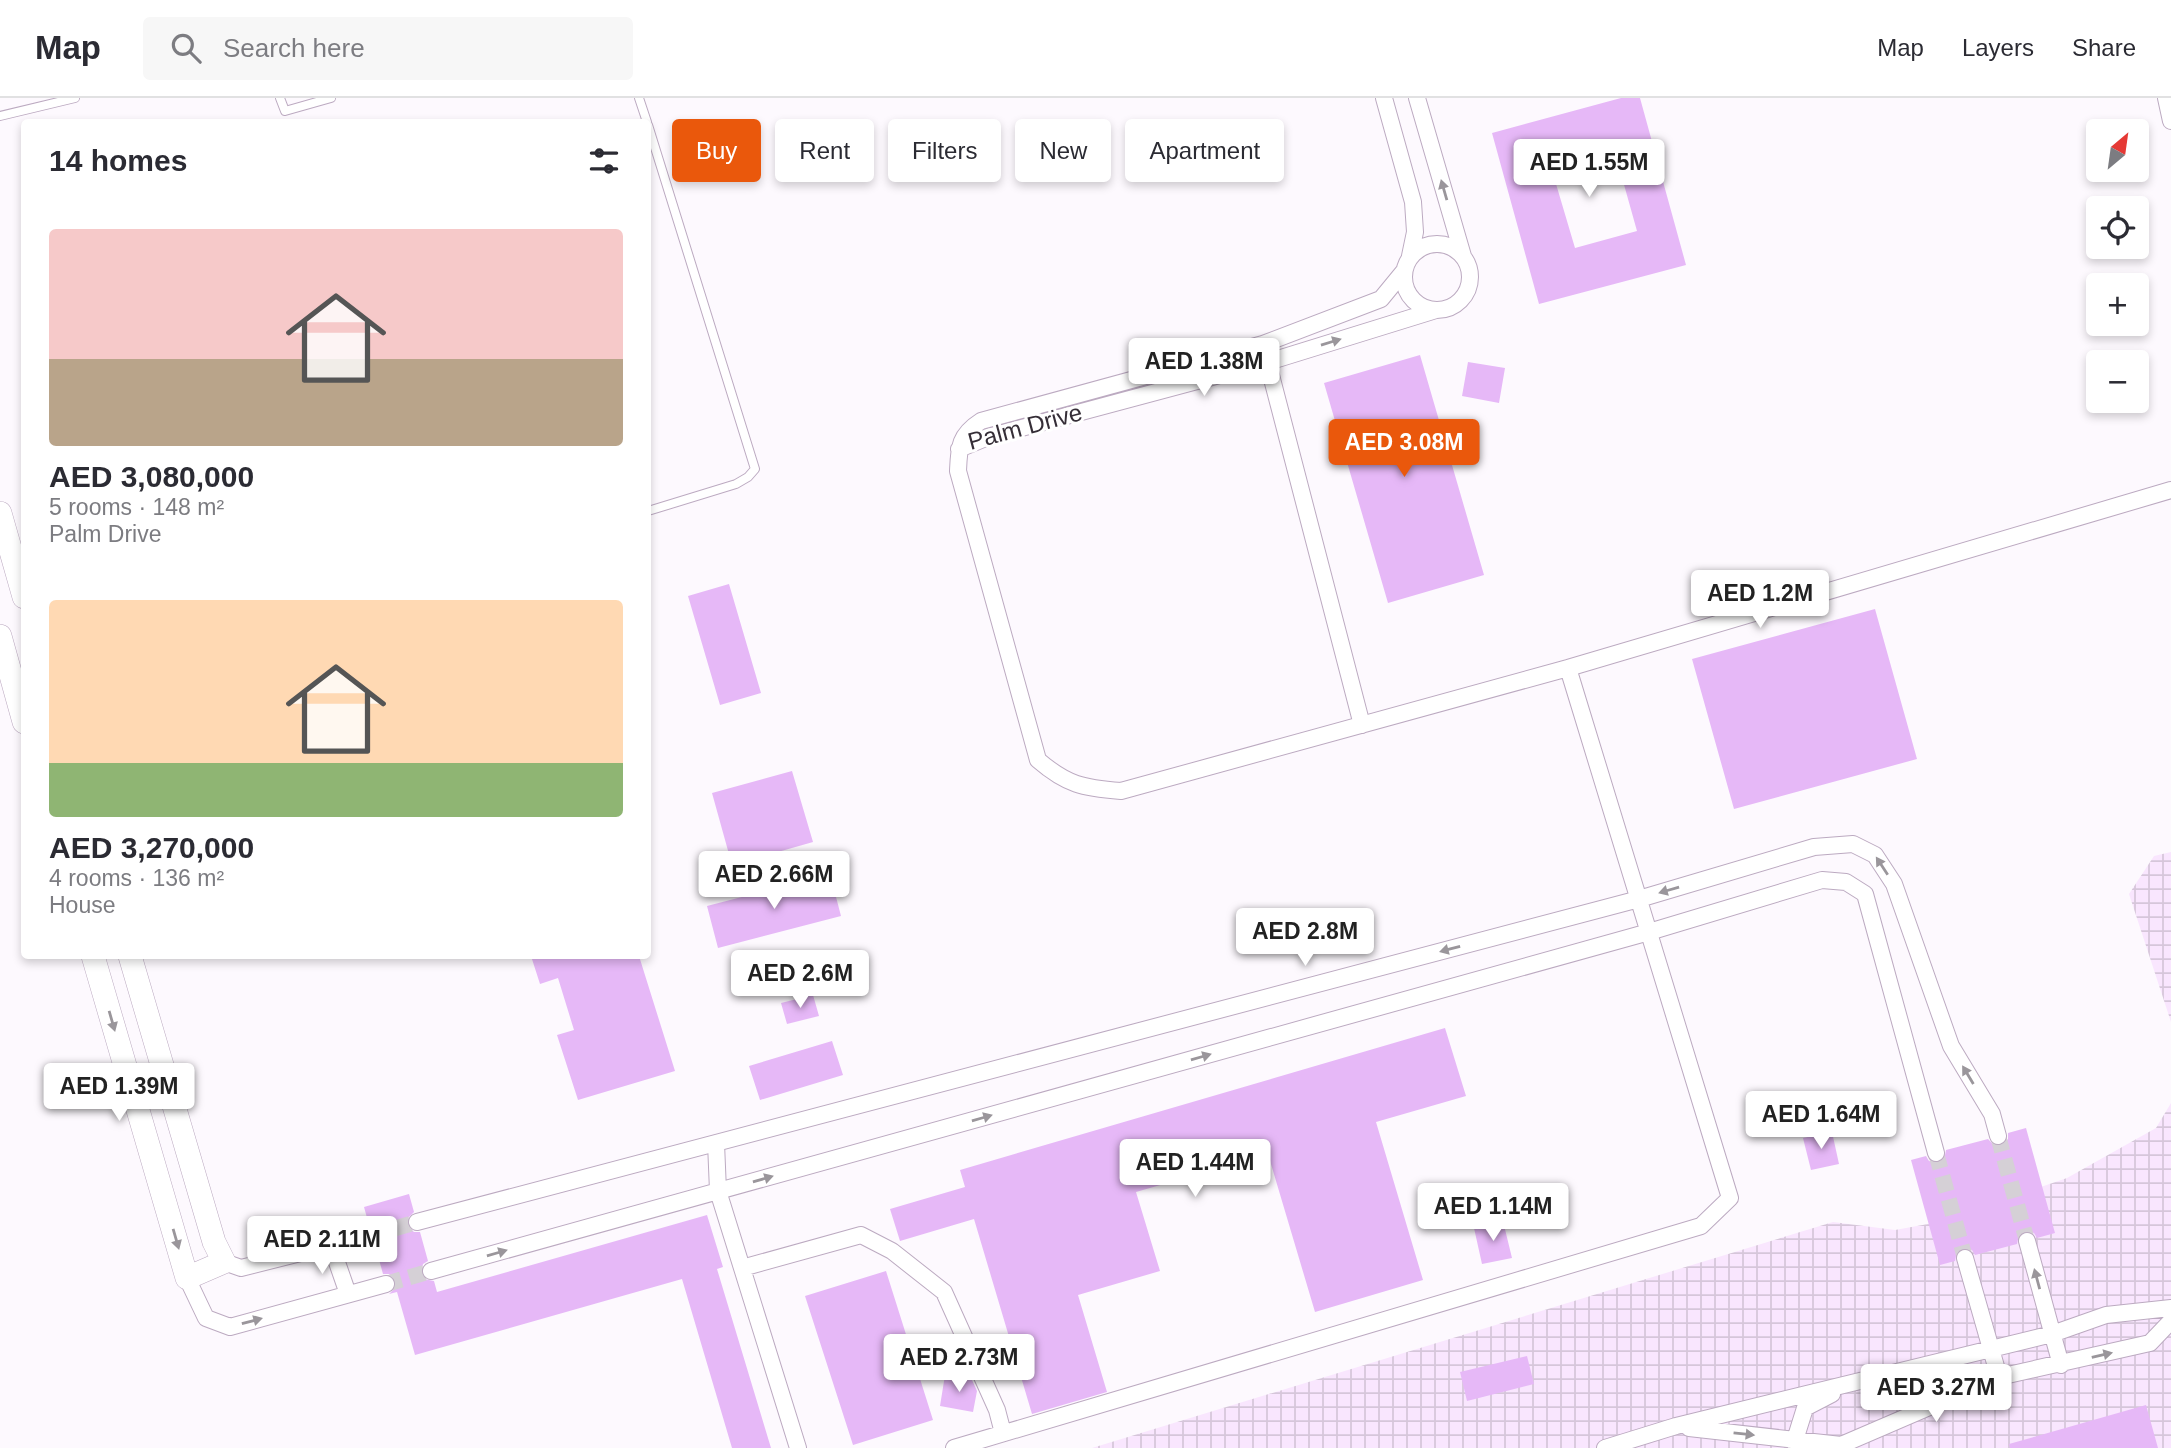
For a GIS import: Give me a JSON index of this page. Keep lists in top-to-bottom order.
{
  "streets": {
    "street": ["Palm Drive"]
  },
  "north": "top right",
  "page": {
    "header": "Map",
    "search": "Search here",
    "nav": ["Map", "Layers", "Share"],
    "map_buttons": ["+", "−"],
    "chip": [
      "Buy",
      "Rent",
      "Filters",
      "New",
      "Apartment"
    ],
    "heading": "14 homes",
    "price": [
      "AED 1.55M",
      "AED 1.38M",
      "AED 3.08M",
      "AED 1.2M",
      "AED 2.66M",
      "AED 2.8M",
      "AED 2.6M",
      "AED 1.39M",
      "AED 1.64M",
      "AED 1.44M",
      "AED 1.14M",
      "AED 2.11M",
      "AED 2.73M",
      "AED 3.27M"
    ],
    "list": [
      {
        "name": "AED 3,080,000",
        "note": "5 rooms · 148 m² · Palm Drive"
      },
      {
        "name": "AED 3,270,000",
        "note": "4 rooms · 136 m² · House"
      }
    ]
  }
}
